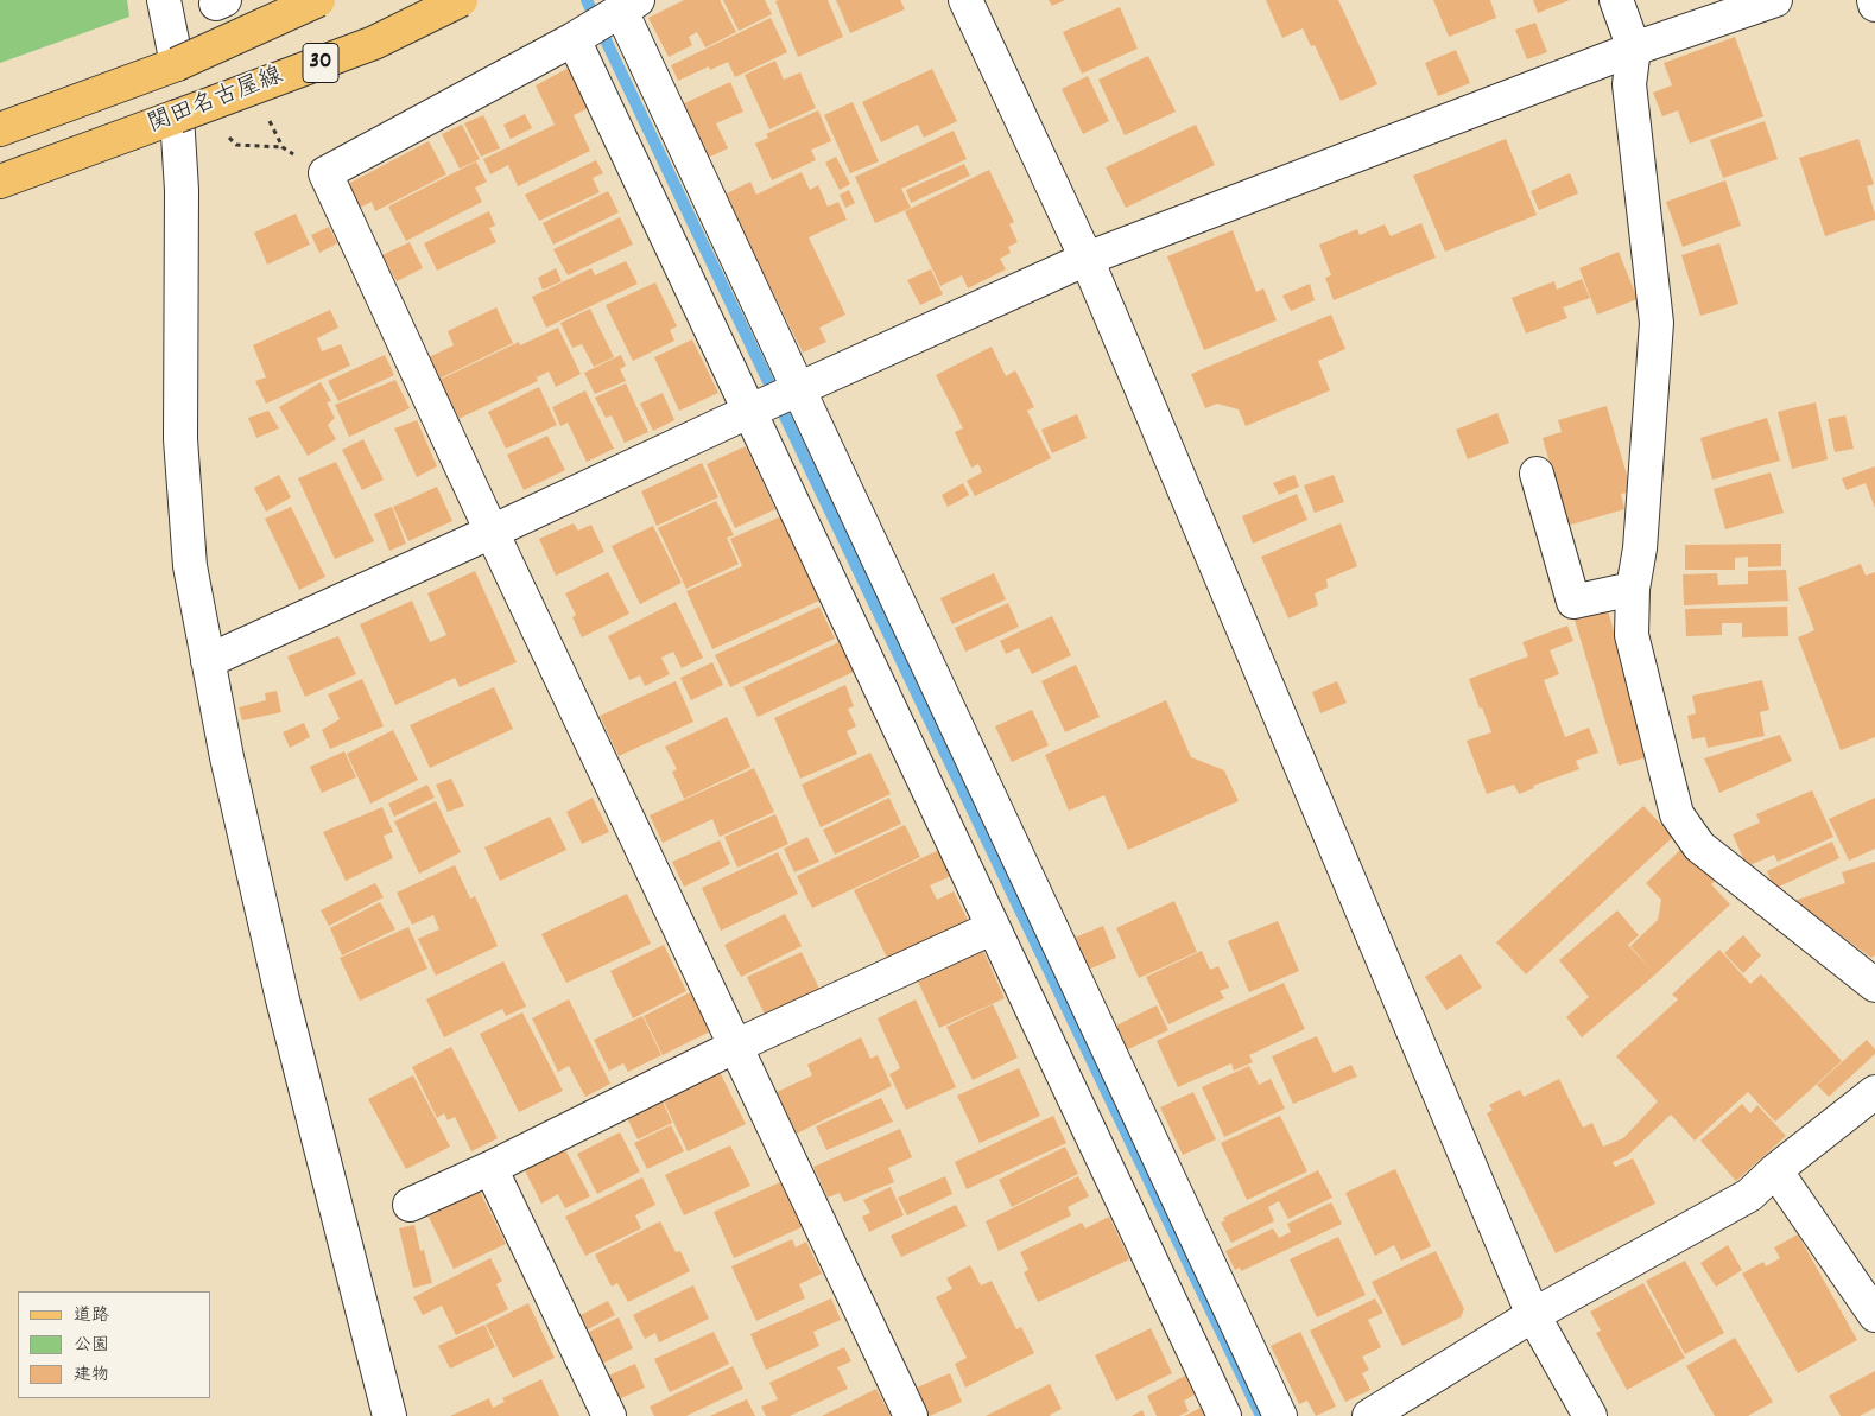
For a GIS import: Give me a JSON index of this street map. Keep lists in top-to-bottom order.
{
  "streets": {
    "main road": ["30", "関田名古屋線"]
  },
  "legend": ["道路", "公園", "建物"]
}
